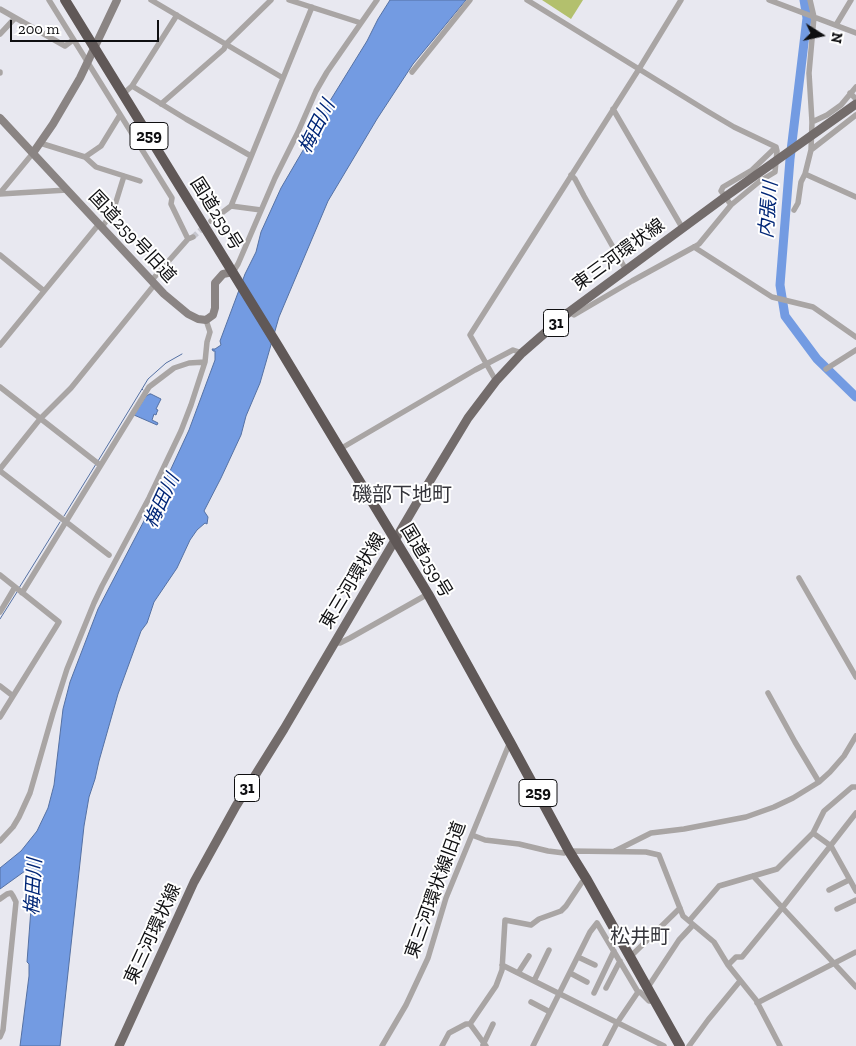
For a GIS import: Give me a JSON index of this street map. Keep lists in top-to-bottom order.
{
  "streets": {
    "highway": ["259", "国道259号"],
    "main road": ["東三河環状線", "31"],
    "street": ["国道259号旧道", "東三河環状線旧道"]
  },
  "crossings": [
    ["国道259号", "東三河環状線"],
    ["国道259号", "東三河環状線旧道"]
  ],
  "districts": ["磯部下地町", "松井町"],
  "water": ["梅田川", "内張川"],
  "scale_bar": "200 m",
  "north": "right"
}
